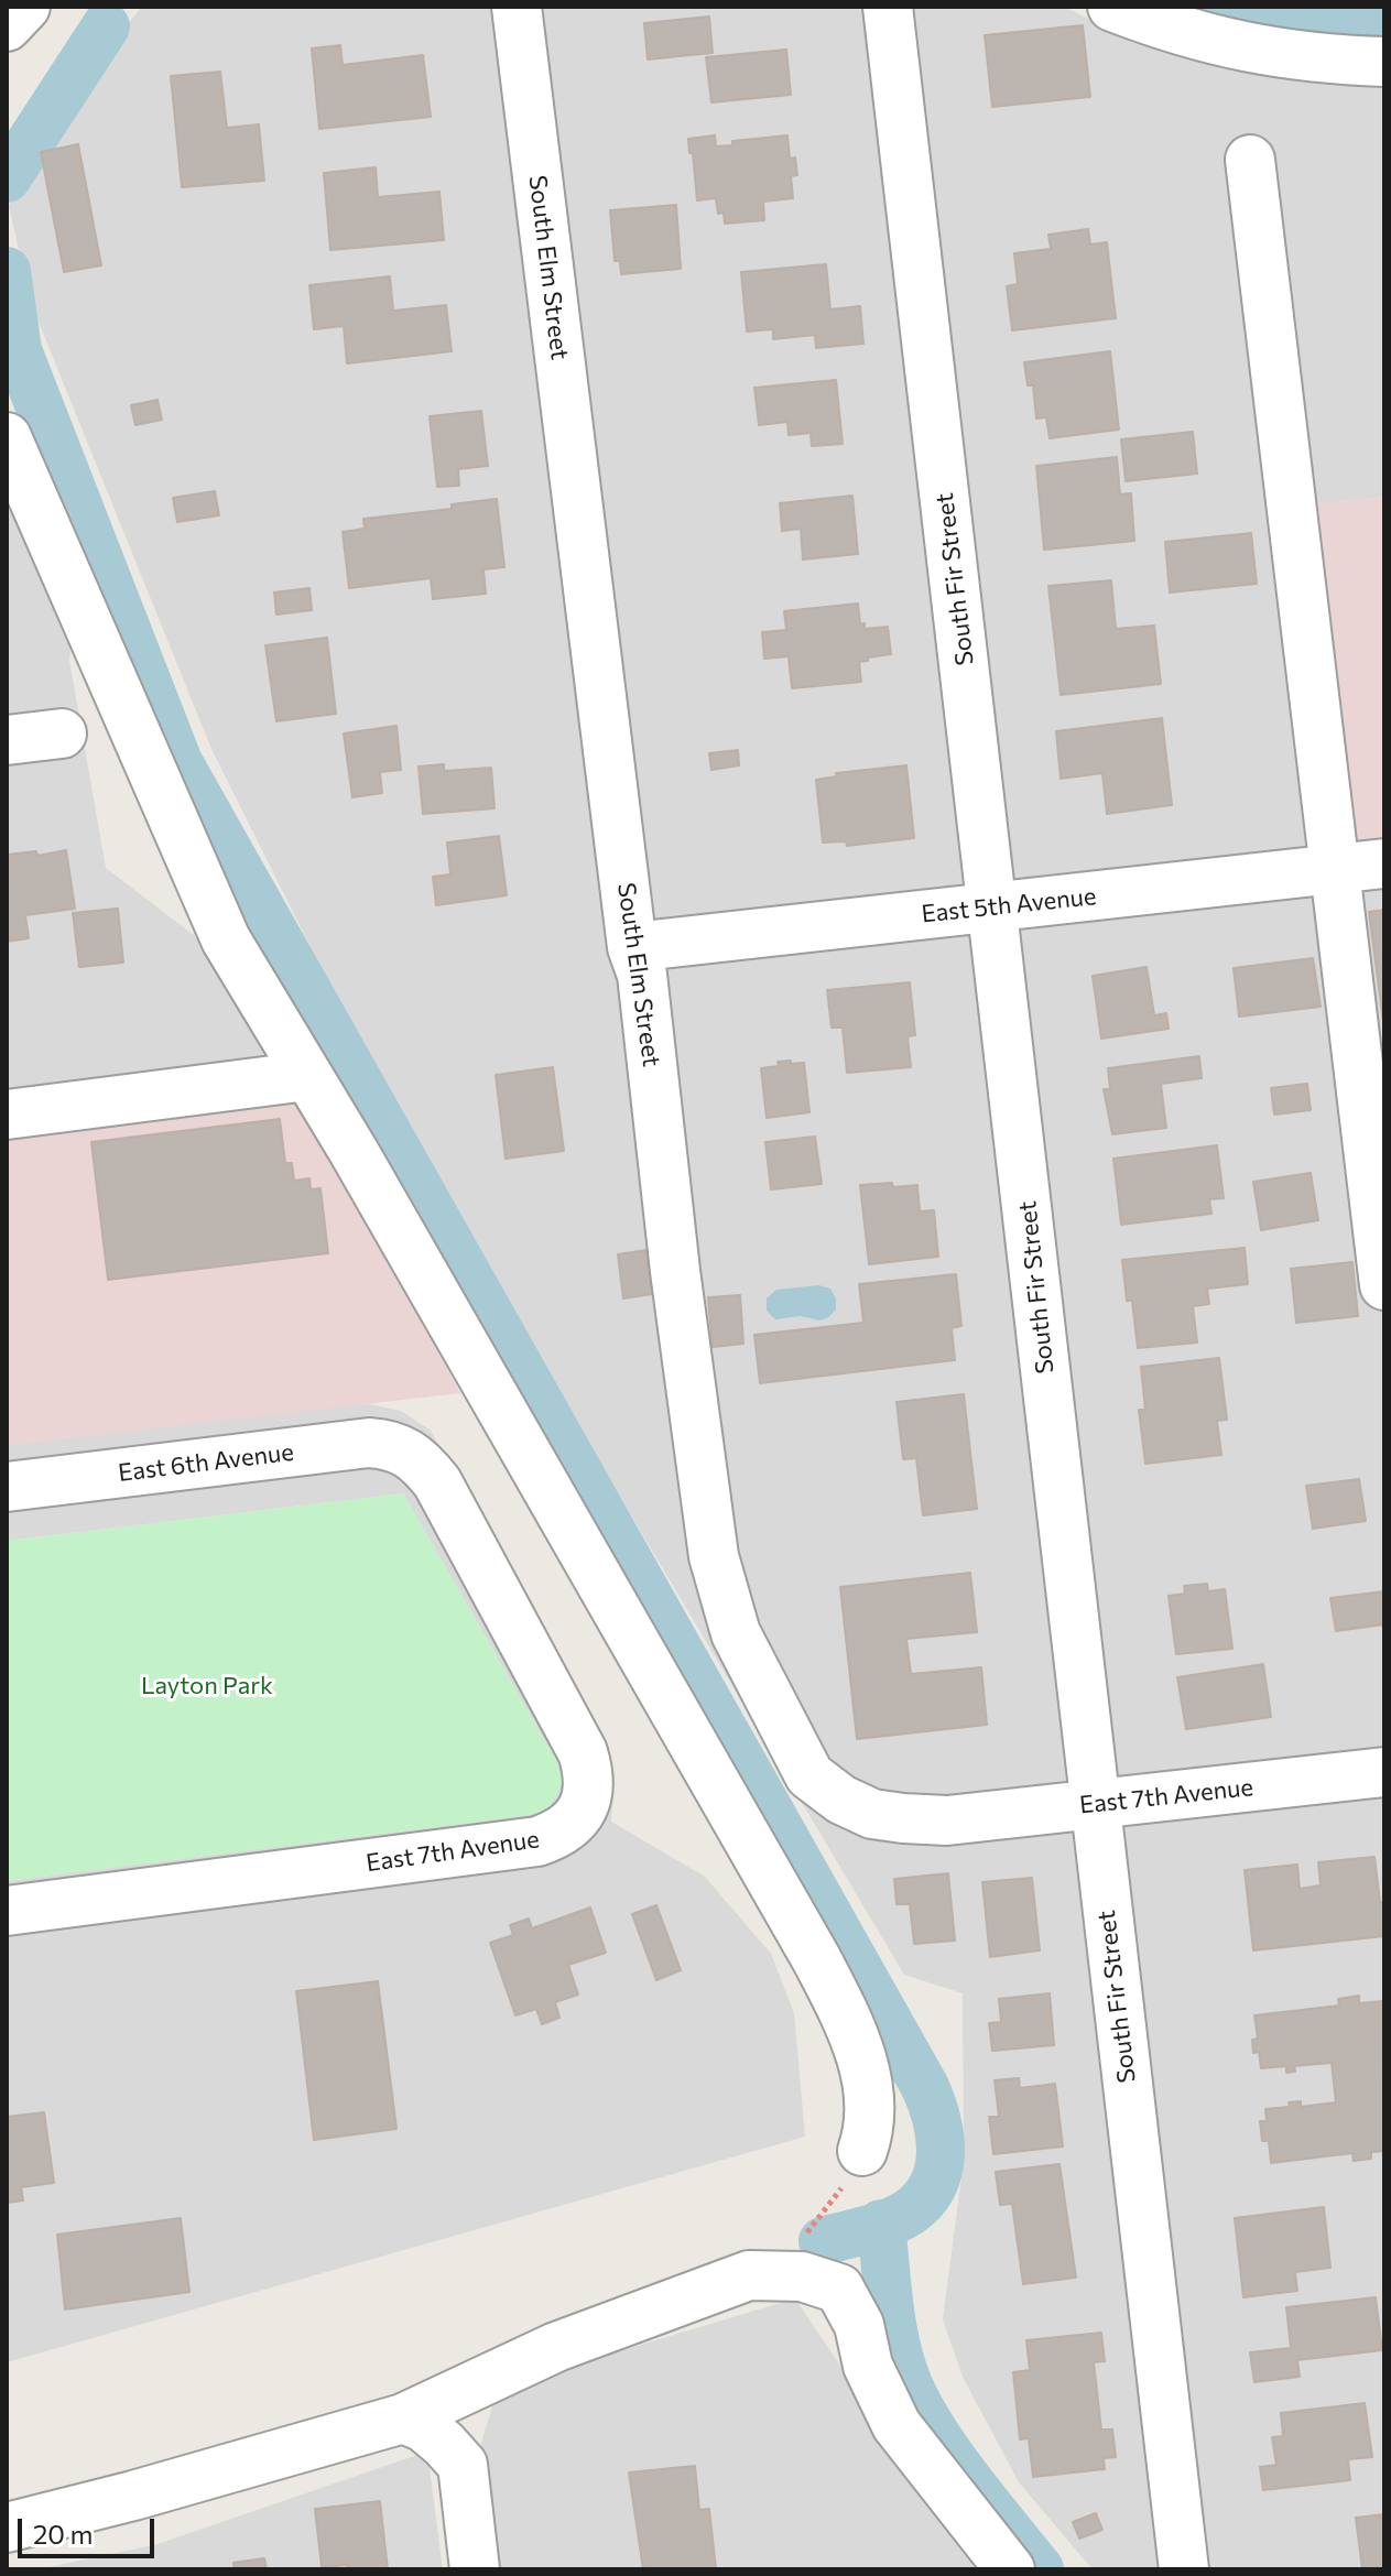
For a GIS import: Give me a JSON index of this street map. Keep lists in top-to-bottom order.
{
  "streets": {
    "street": [
      "South Elm Street",
      "South Fir Street",
      "East 5th Avenue",
      "East 6th Avenue",
      "East 7th Avenue"
    ]
  },
  "crossings": [
    ["South Elm Street", "East 5th Avenue"],
    ["South Elm Street", "East 7th Avenue"],
    ["South Fir Street", "East 5th Avenue"],
    ["South Fir Street", "East 7th Avenue"],
    ["East 6th Avenue", "East 7th Avenue"]
  ],
  "parks": ["Layton Park"],
  "scale_bar": "20 m"
}
